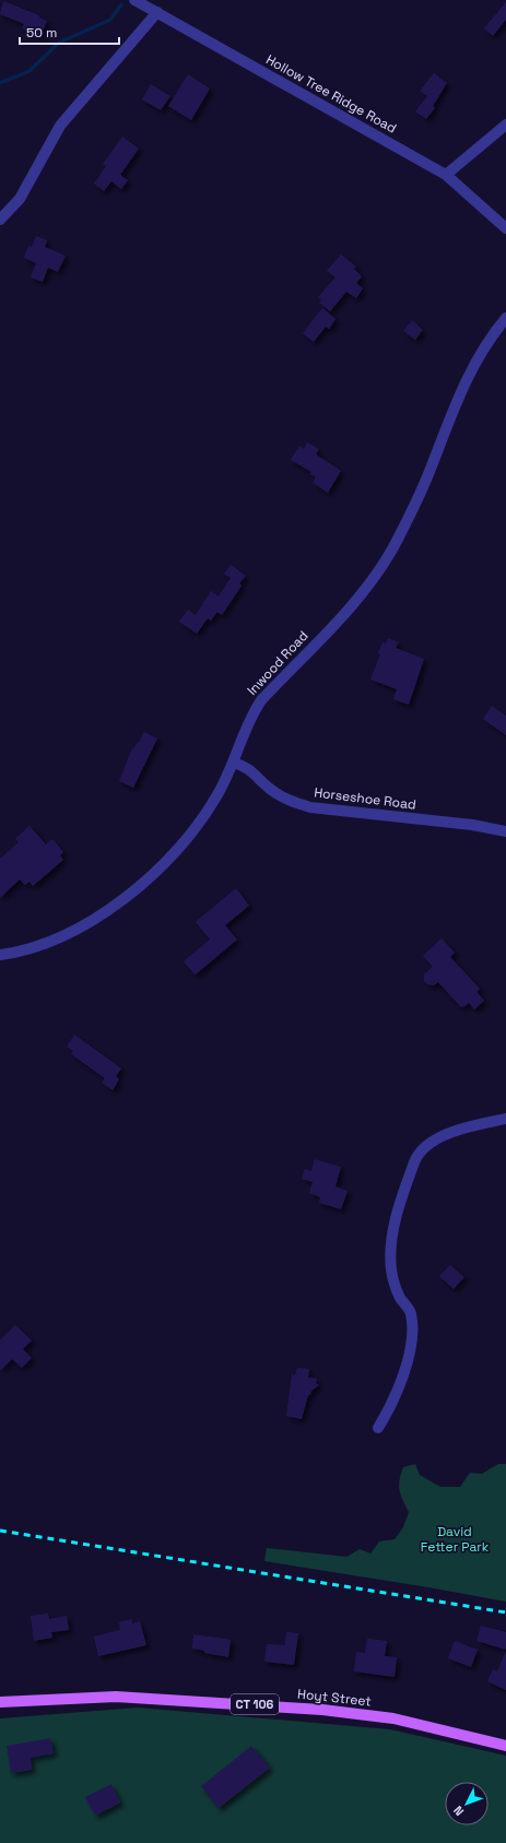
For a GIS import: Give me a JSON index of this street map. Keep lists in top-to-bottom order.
{
  "streets": {
    "main road": ["Hoyt Street", "CT 106"],
    "street": ["Hollow Tree Ridge Road", "Inwood Road", "Horseshoe Road"]
  },
  "crossings": [
    ["Inwood Road", "Horseshoe Road"]
  ],
  "parks": ["David Fetter Park"],
  "scale_bar": "50 m",
  "north": "bottom left"
}
